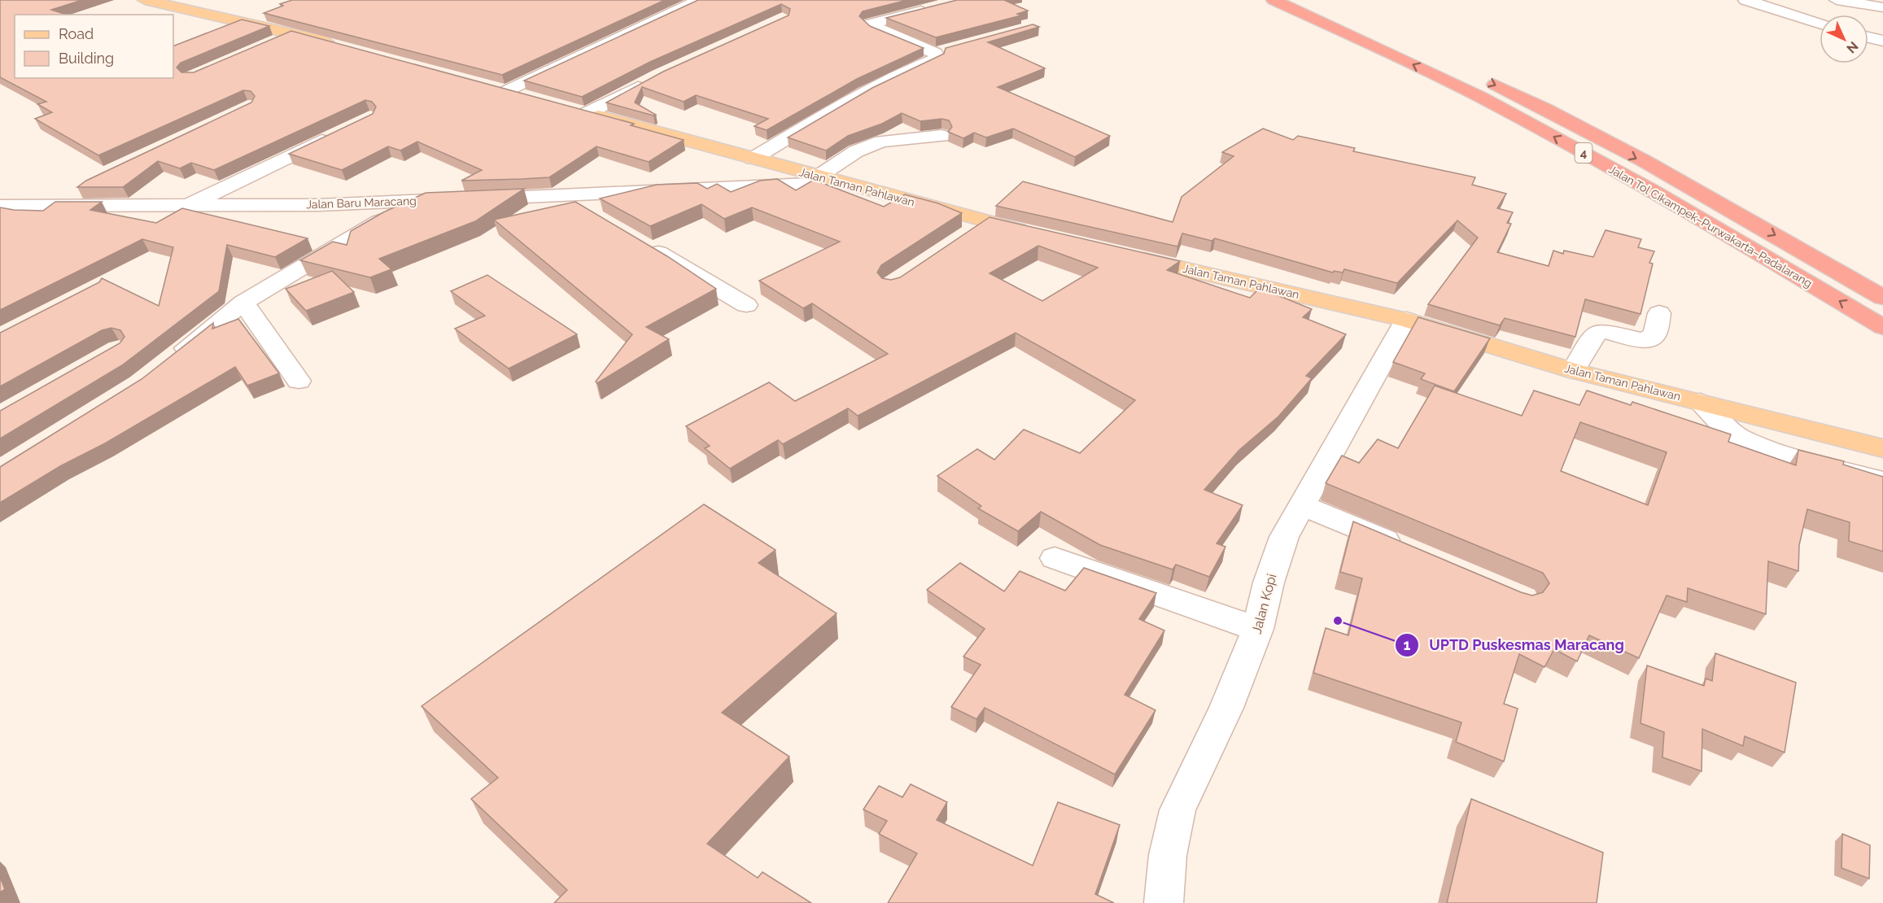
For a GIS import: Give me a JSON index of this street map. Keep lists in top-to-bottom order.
{
  "streets": {
    "highway": ["4", "Jalan Tol Cikampek–Purwakarta–Padalarang"],
    "main road": ["Jalan Taman Pahlawan"],
    "street": ["Jalan Baru Maracang", "Jalan Kopi"]
  },
  "crossings": [
    ["Jalan Taman Pahlawan", "Jalan Baru Maracang"],
    ["Jalan Taman Pahlawan", "Jalan Kopi"]
  ],
  "places": ["UPTD Puskesmas Maracang"],
  "legend": ["Road", "Building"],
  "north": "bottom right"
}
